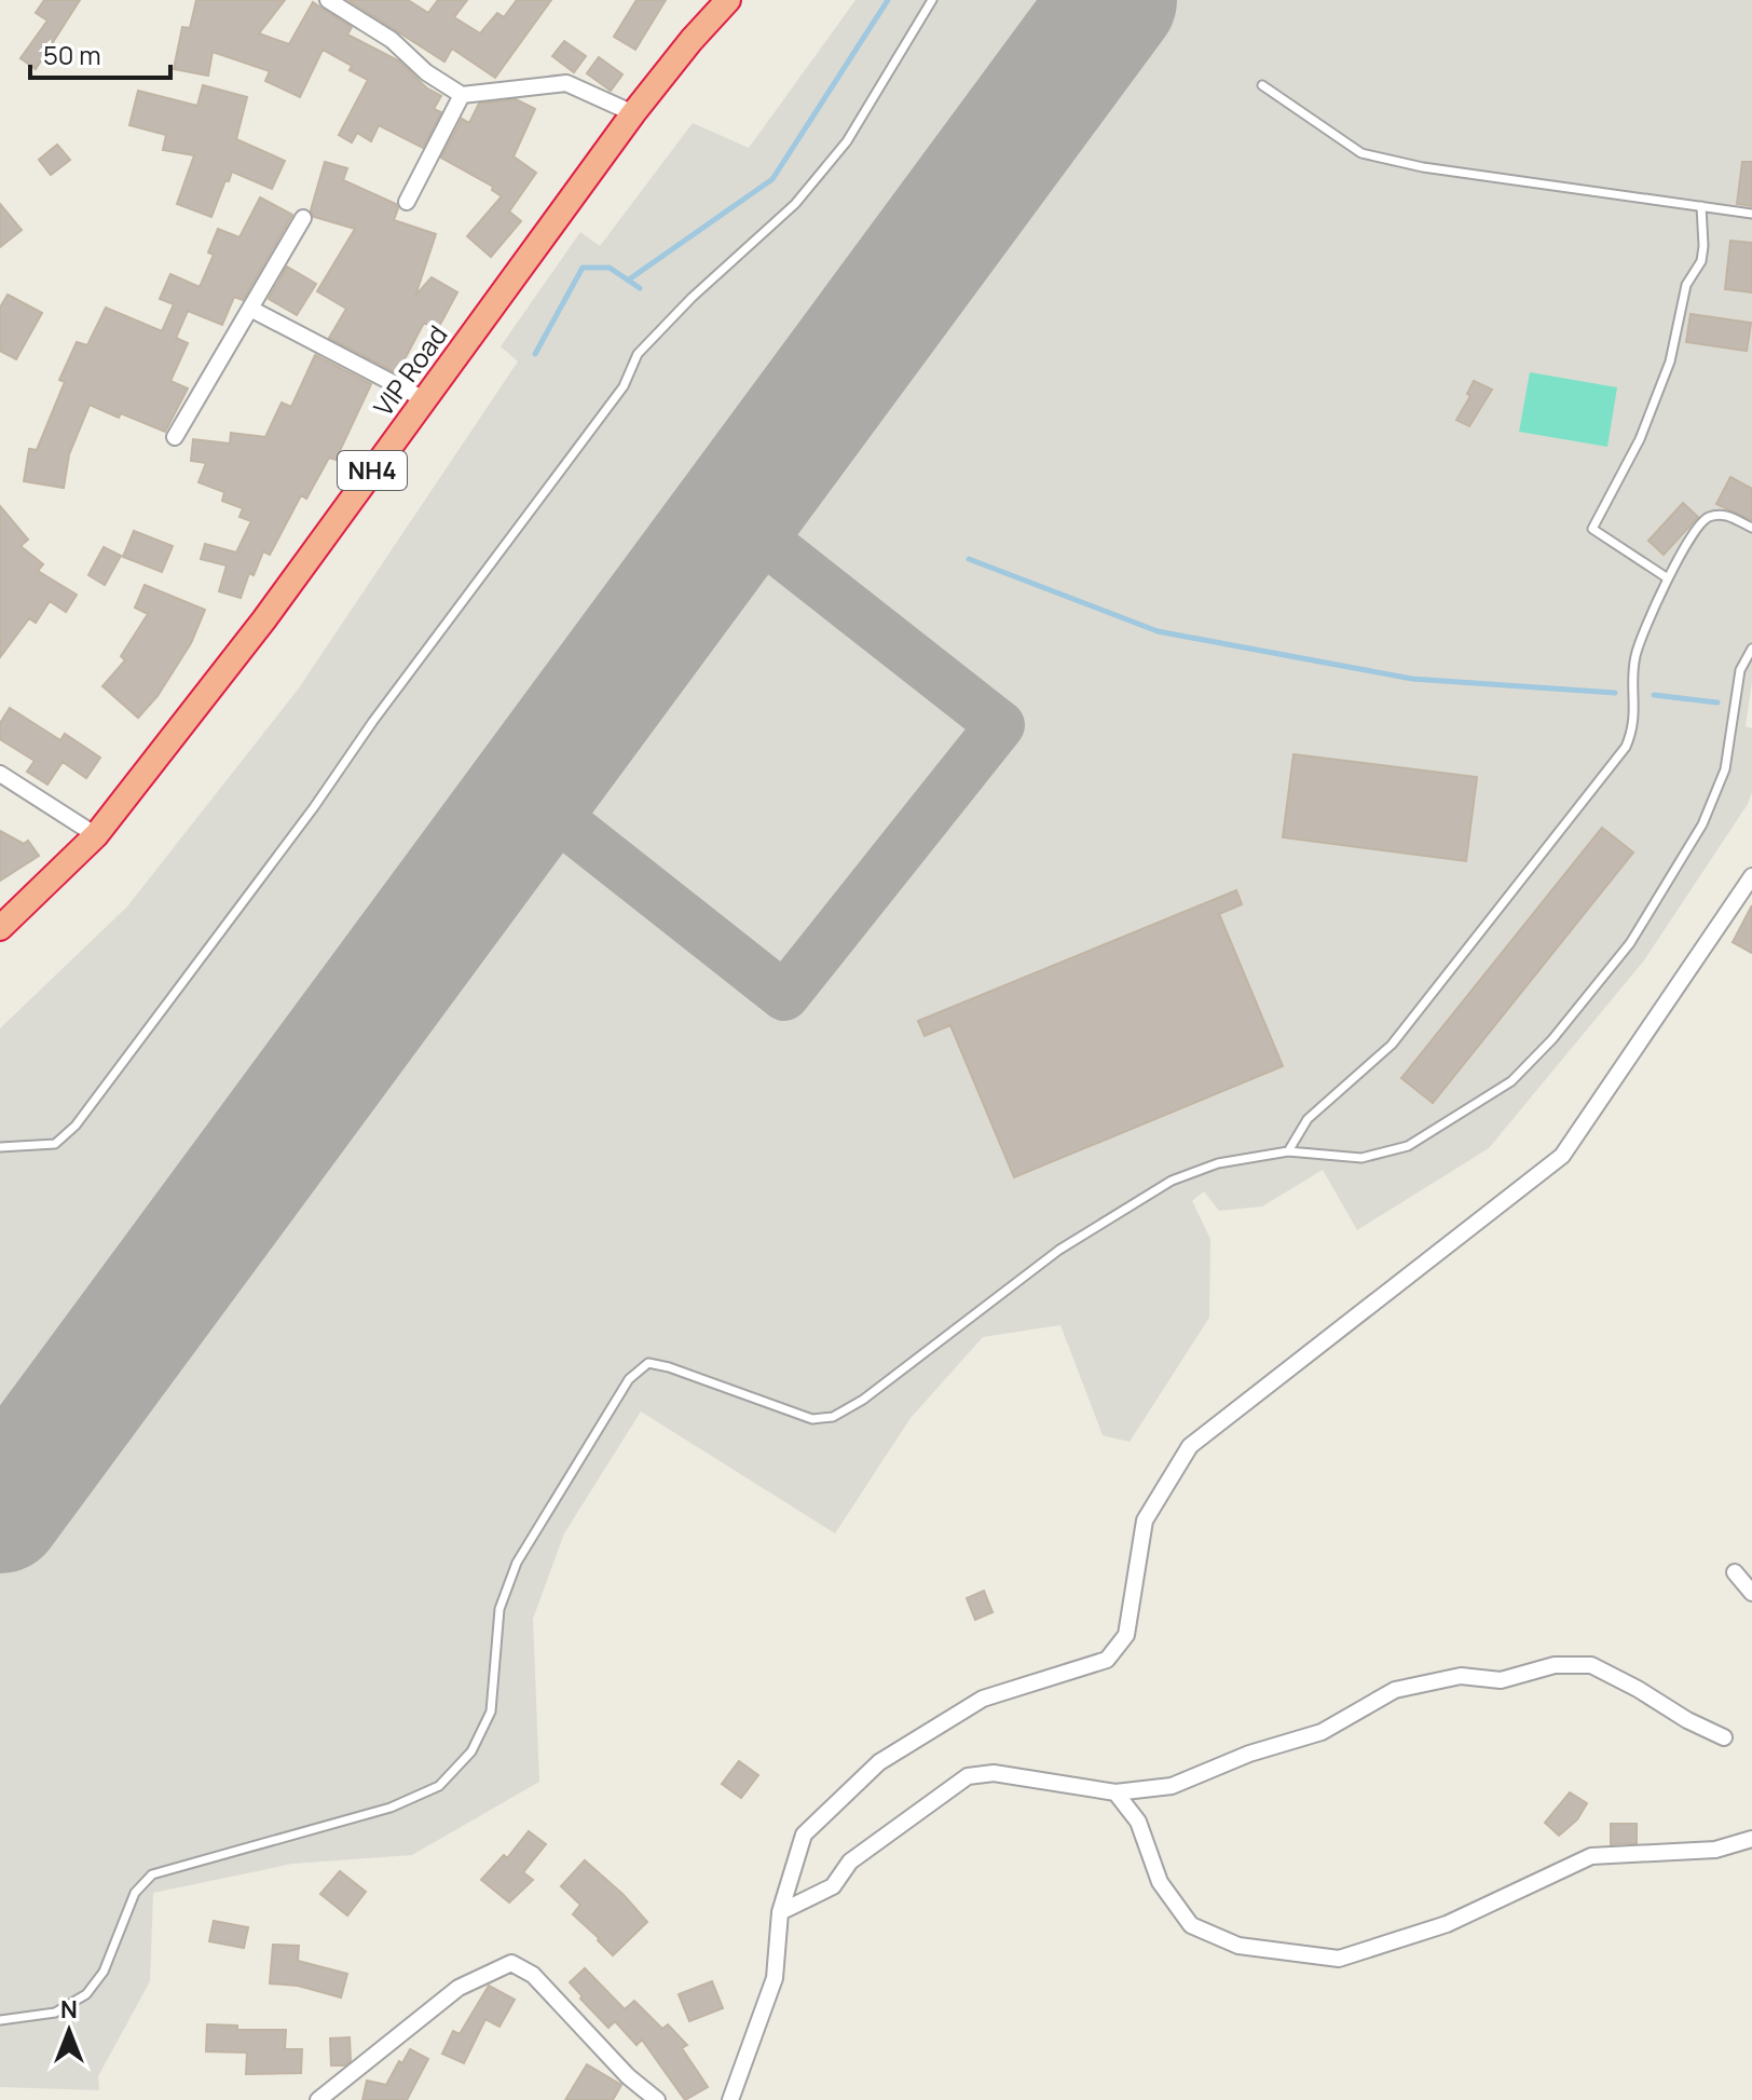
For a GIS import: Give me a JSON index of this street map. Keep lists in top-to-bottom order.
{
  "streets": {
    "highway": ["VIP Road", "NH4"]
  },
  "scale_bar": "50 m",
  "north": "top"
}
